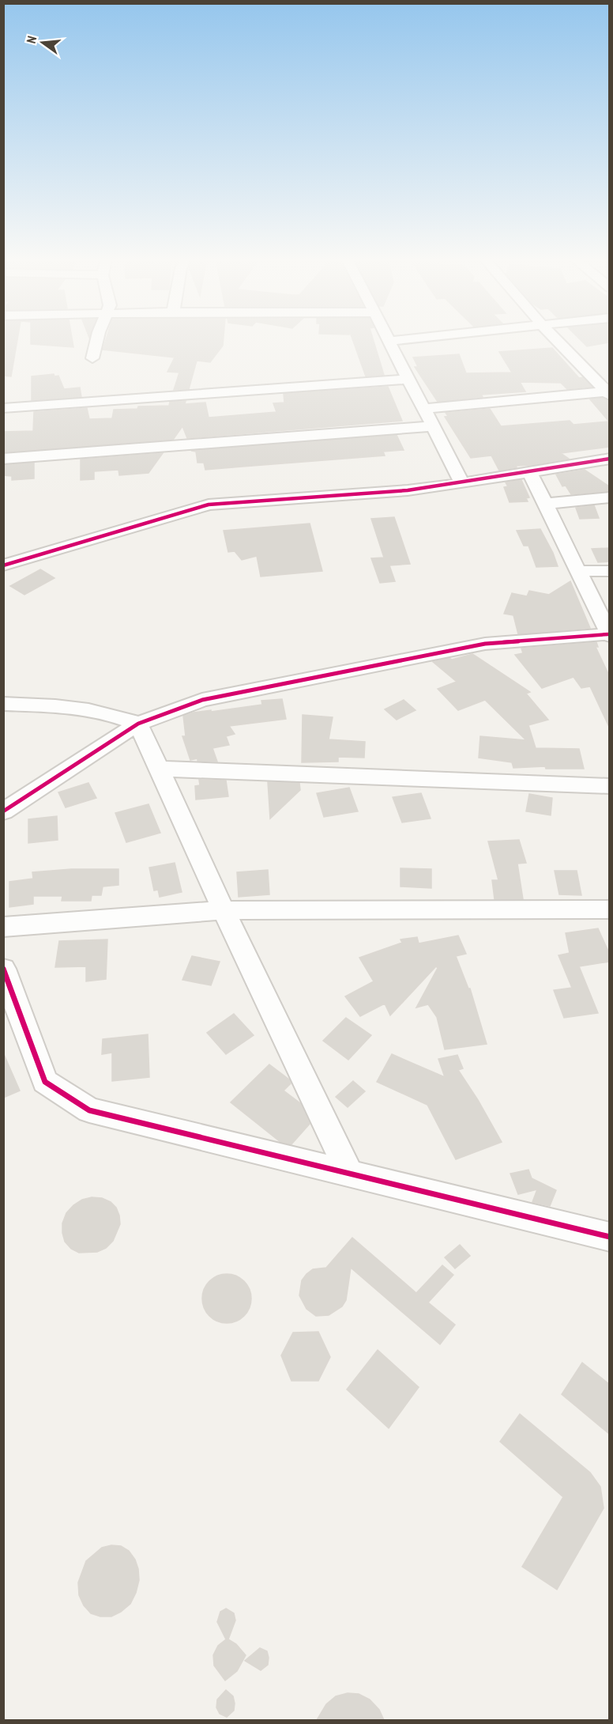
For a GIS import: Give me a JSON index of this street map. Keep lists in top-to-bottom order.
{
  "north": "left"
}
